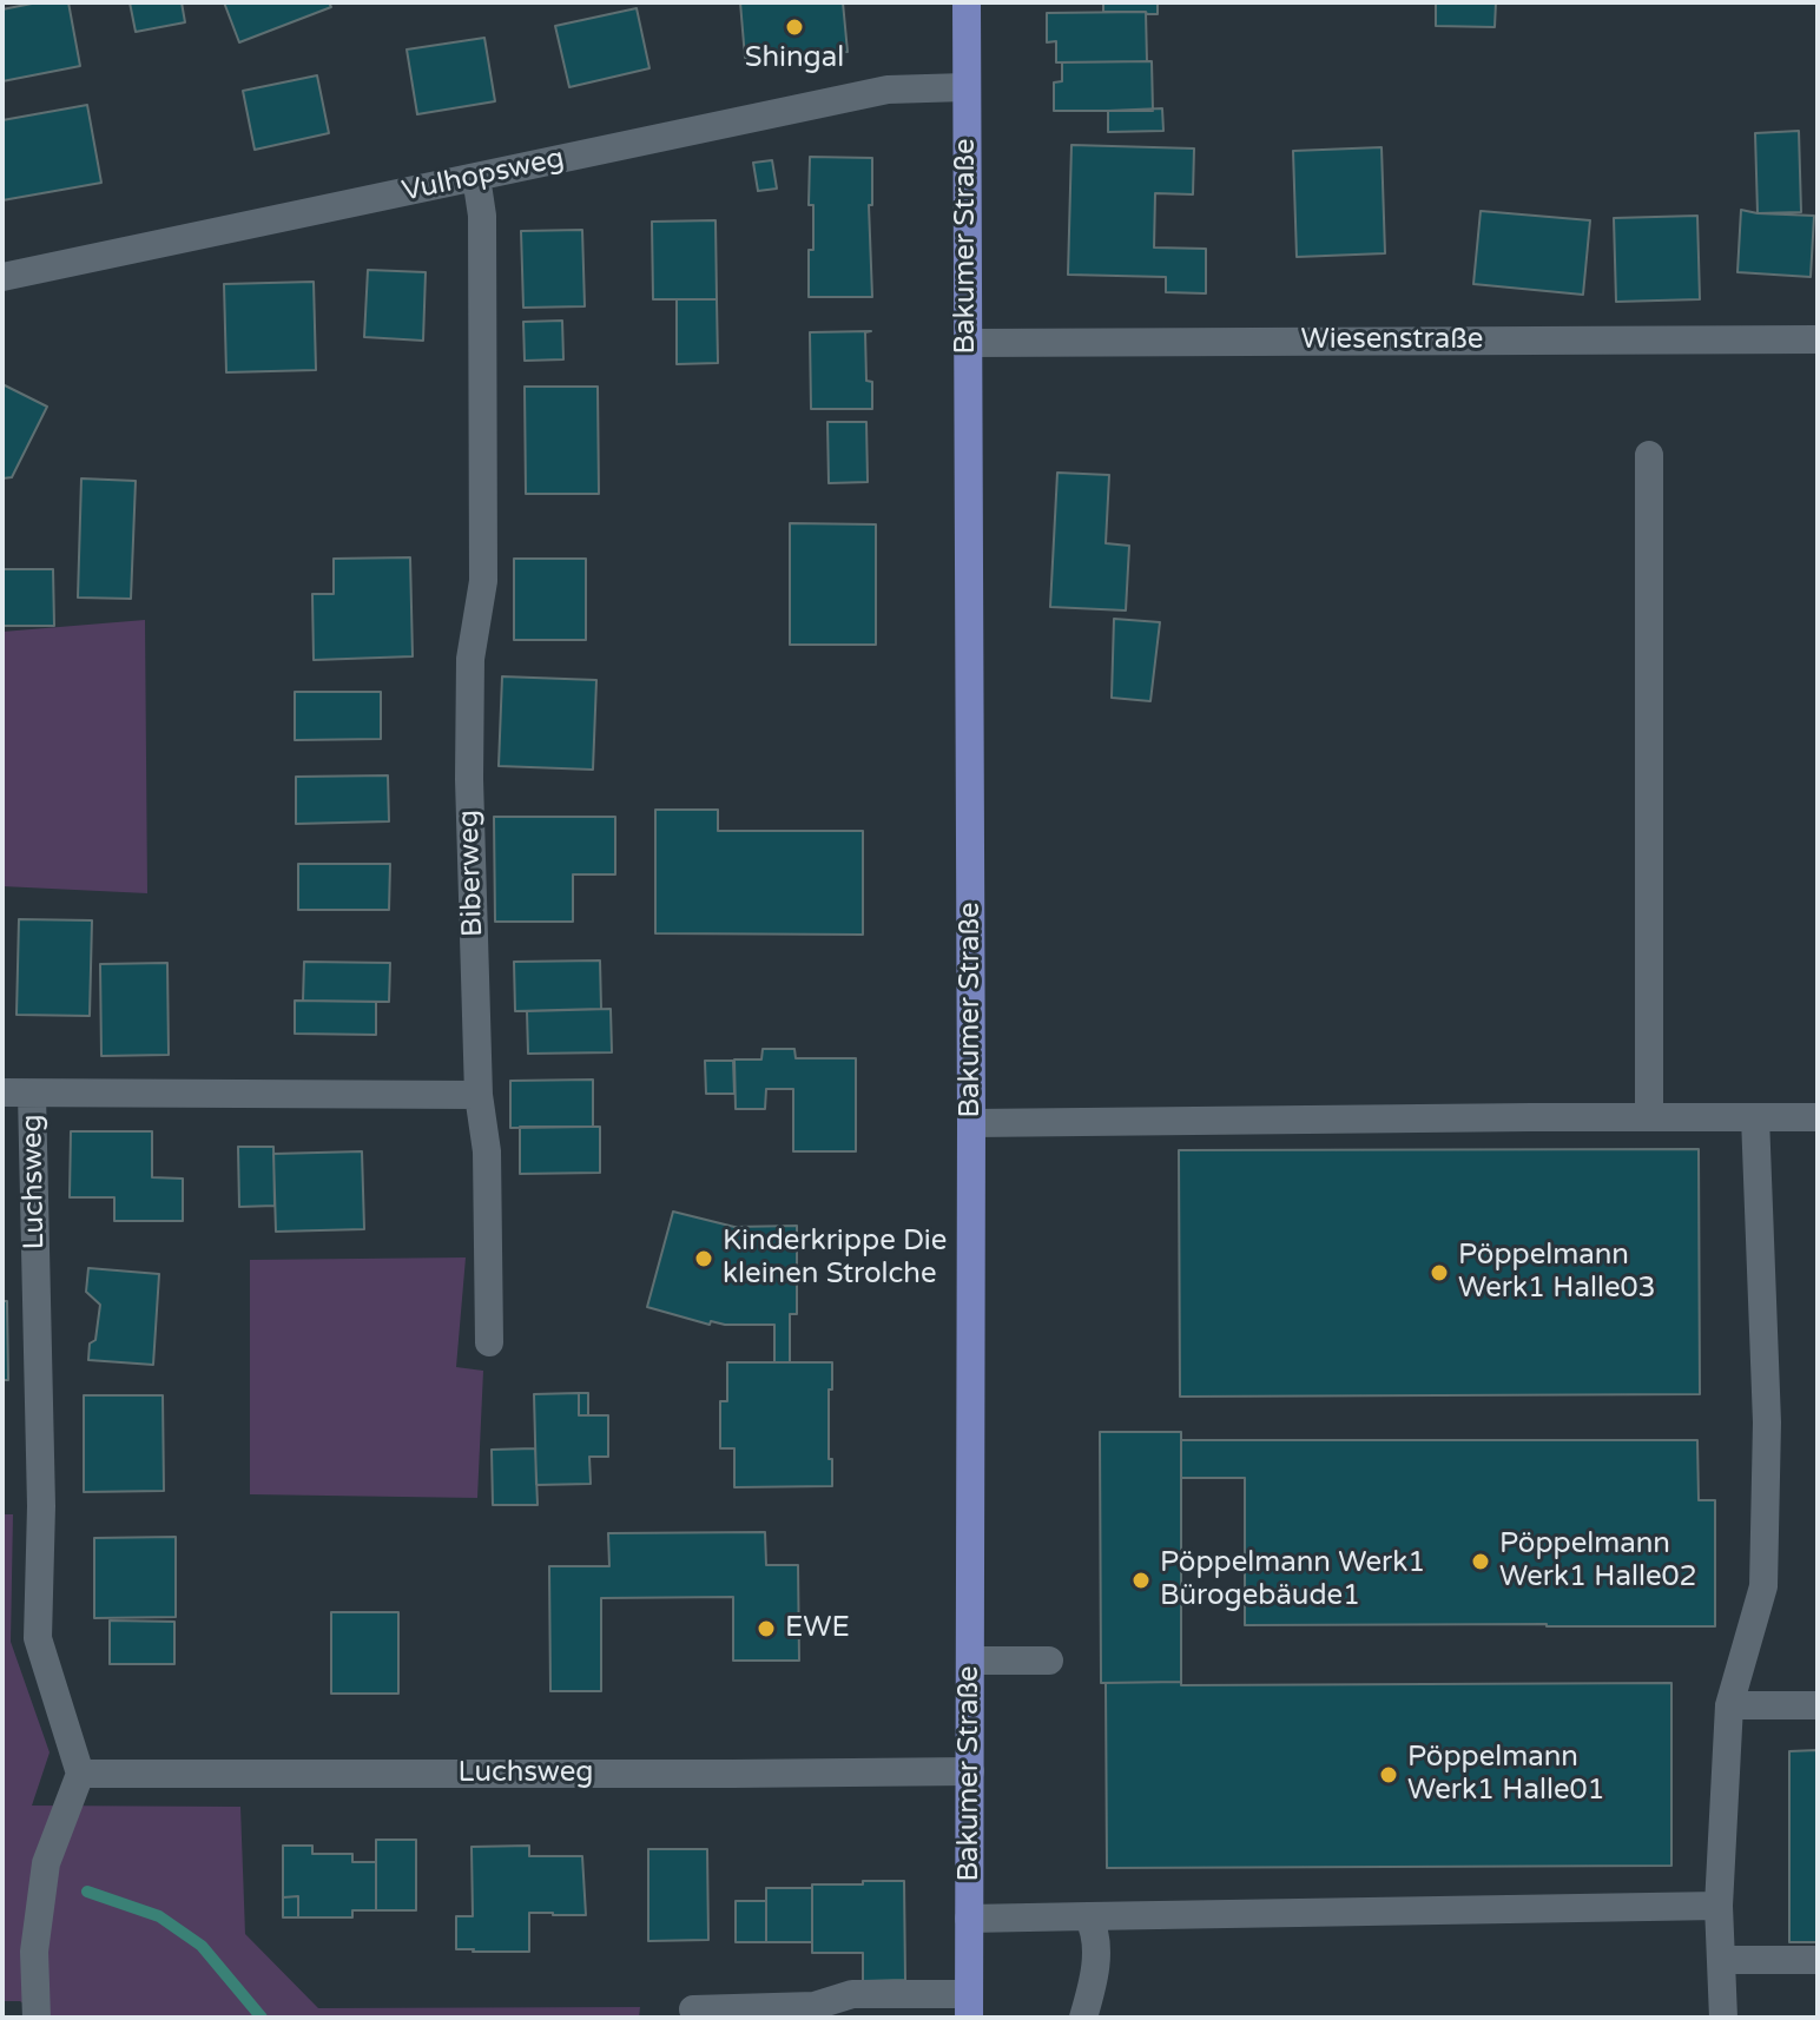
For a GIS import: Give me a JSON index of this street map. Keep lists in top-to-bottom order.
{
  "streets": {
    "main road": ["Bakumer Straße"],
    "street": [
      "Vulhopsweg",
      "Wiesenstraße",
      "Biberweg",
      "Luchsweg"
    ]
  },
  "crossings": [
    ["Vulhopsweg", "Bakumer Straße"],
    ["Vulhopsweg", "Biberweg"],
    ["Bakumer Straße", "Wiesenstraße"],
    ["Bakumer Straße", "Luchsweg"]
  ],
  "places": [
    "Shingal",
    "Kinderkrippe Die kleinen Strolche",
    "Pöppelmann Werk1 Halle03",
    "Pöppelmann Werk1 Halle02",
    "Pöppelmann Werk1 Bürogebäude1",
    "EWE",
    "Pöppelmann Werk1 Halle01"
  ]
}
